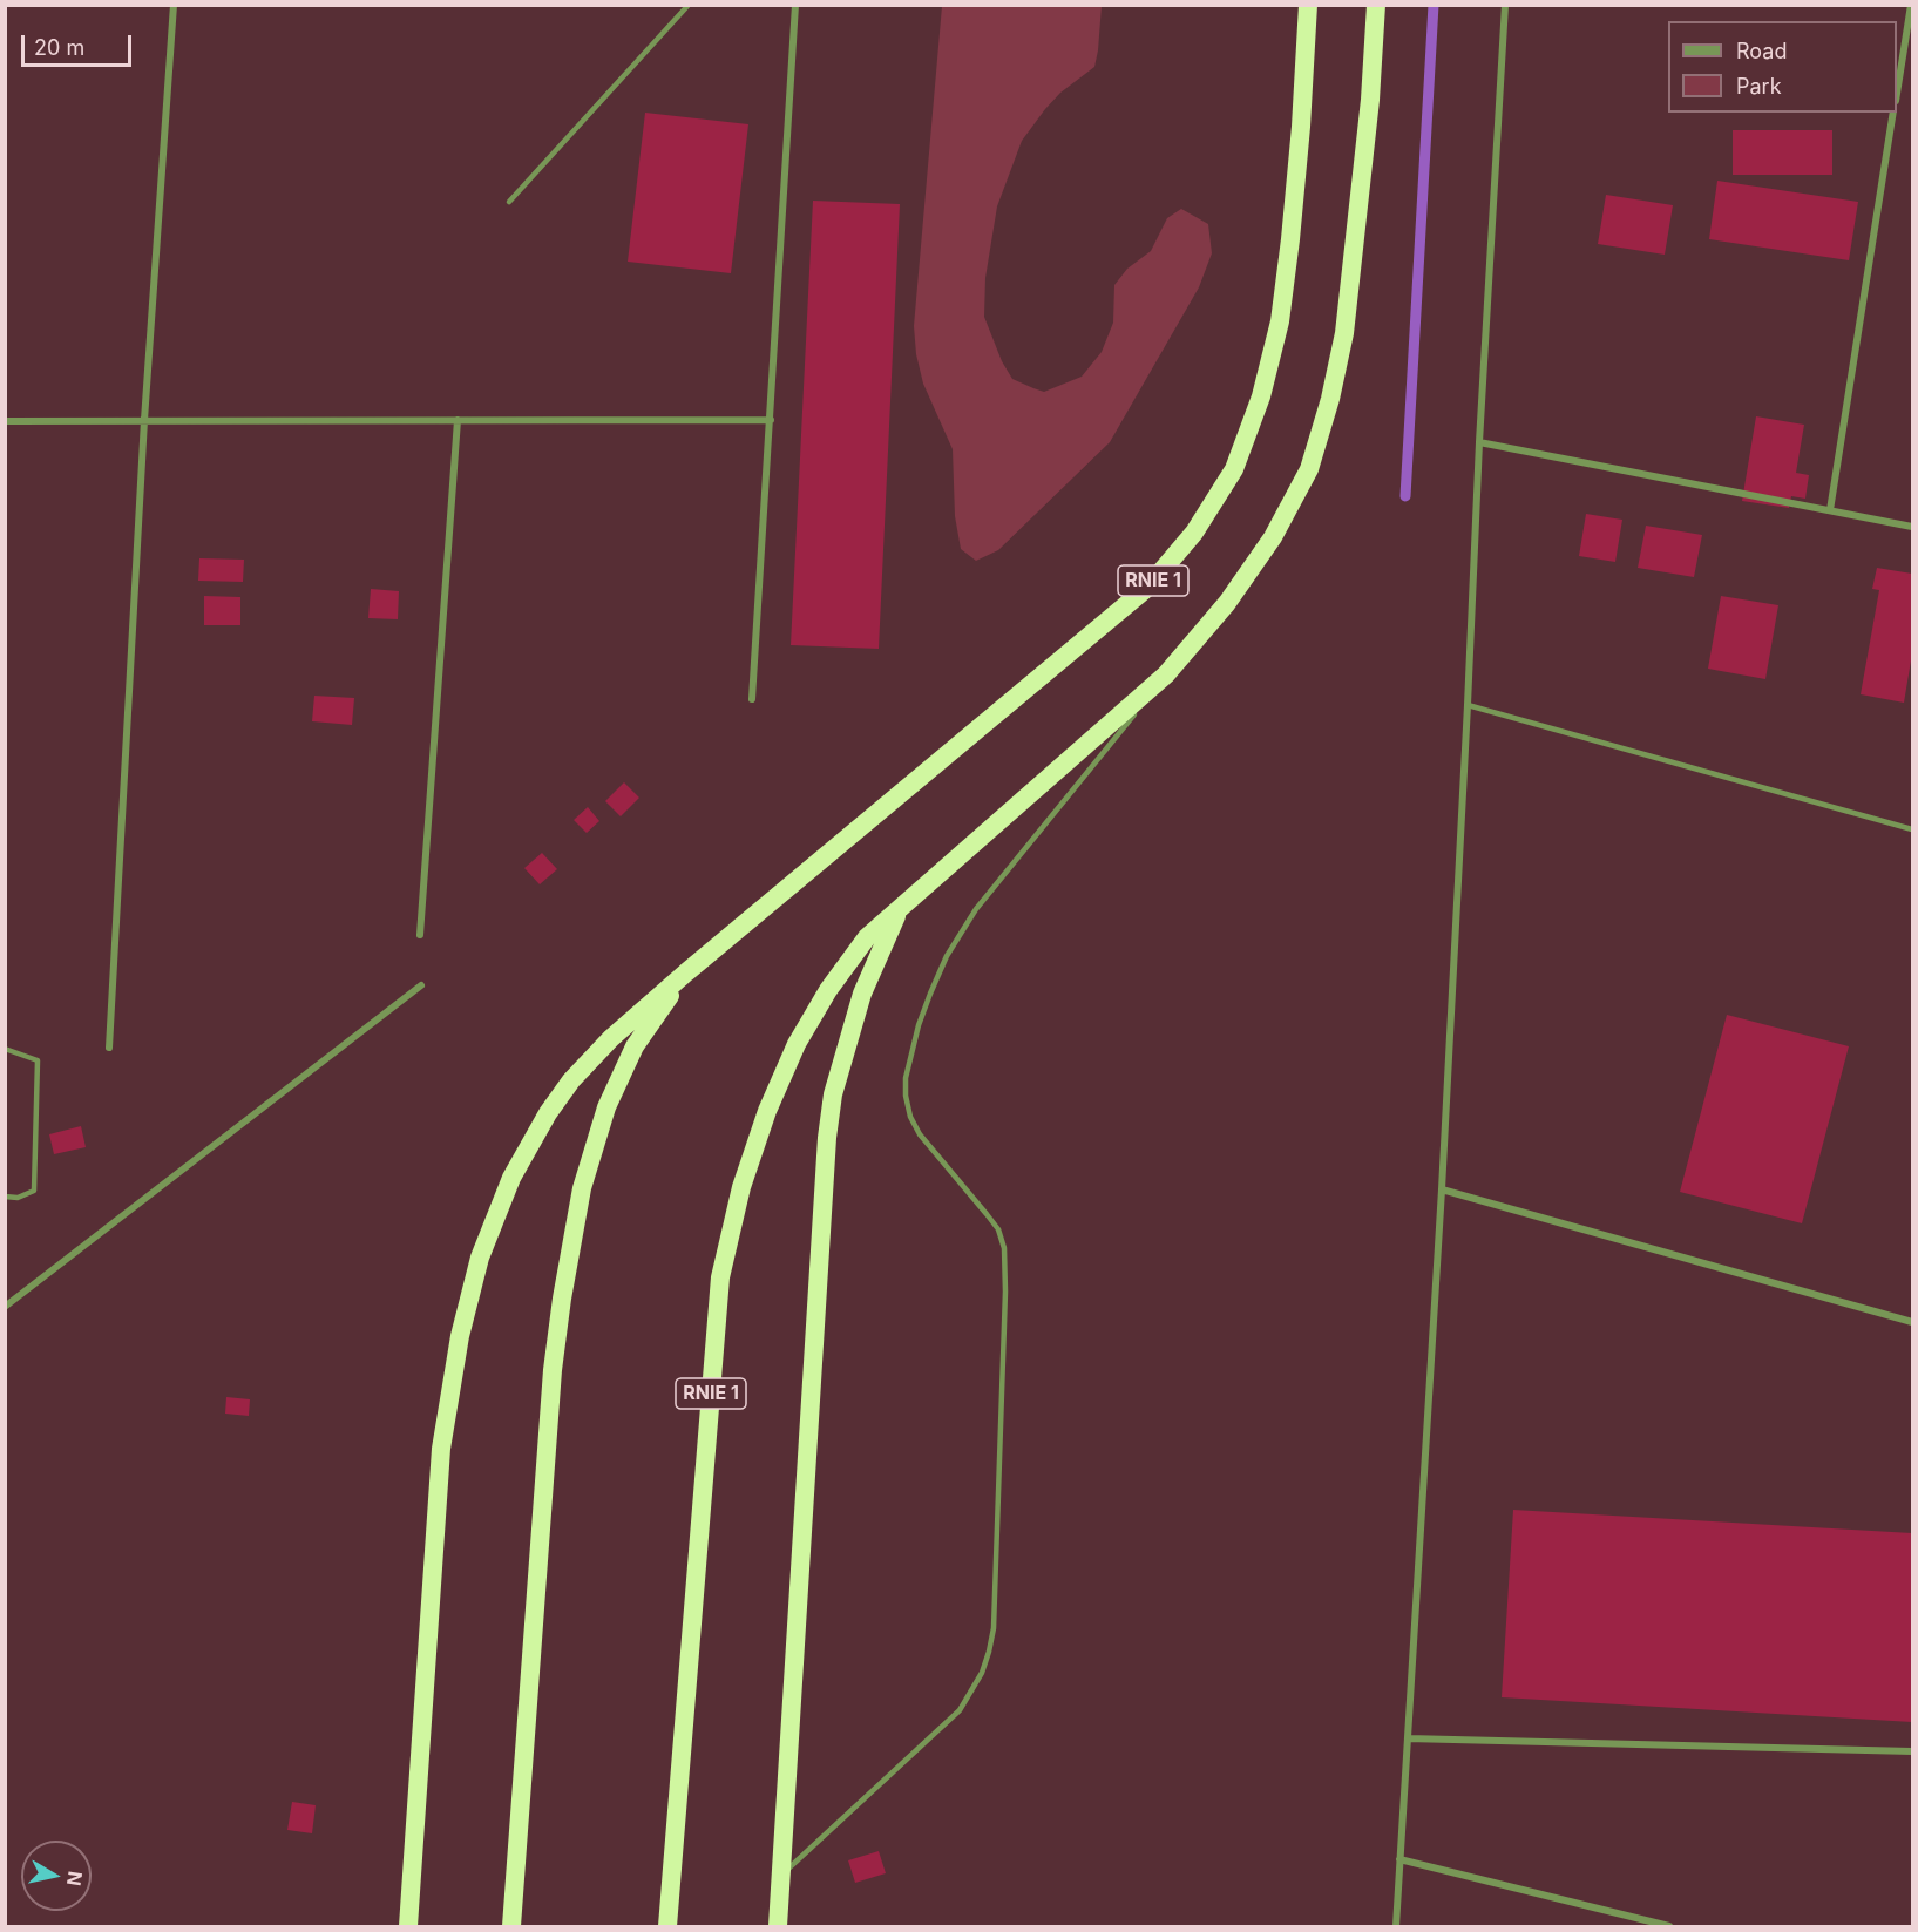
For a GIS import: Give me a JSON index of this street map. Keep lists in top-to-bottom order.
{
  "streets": {
    "highway": ["RNIE 1"]
  },
  "legend": ["Road", "Park"],
  "scale_bar": "20 m",
  "north": "right"
}
